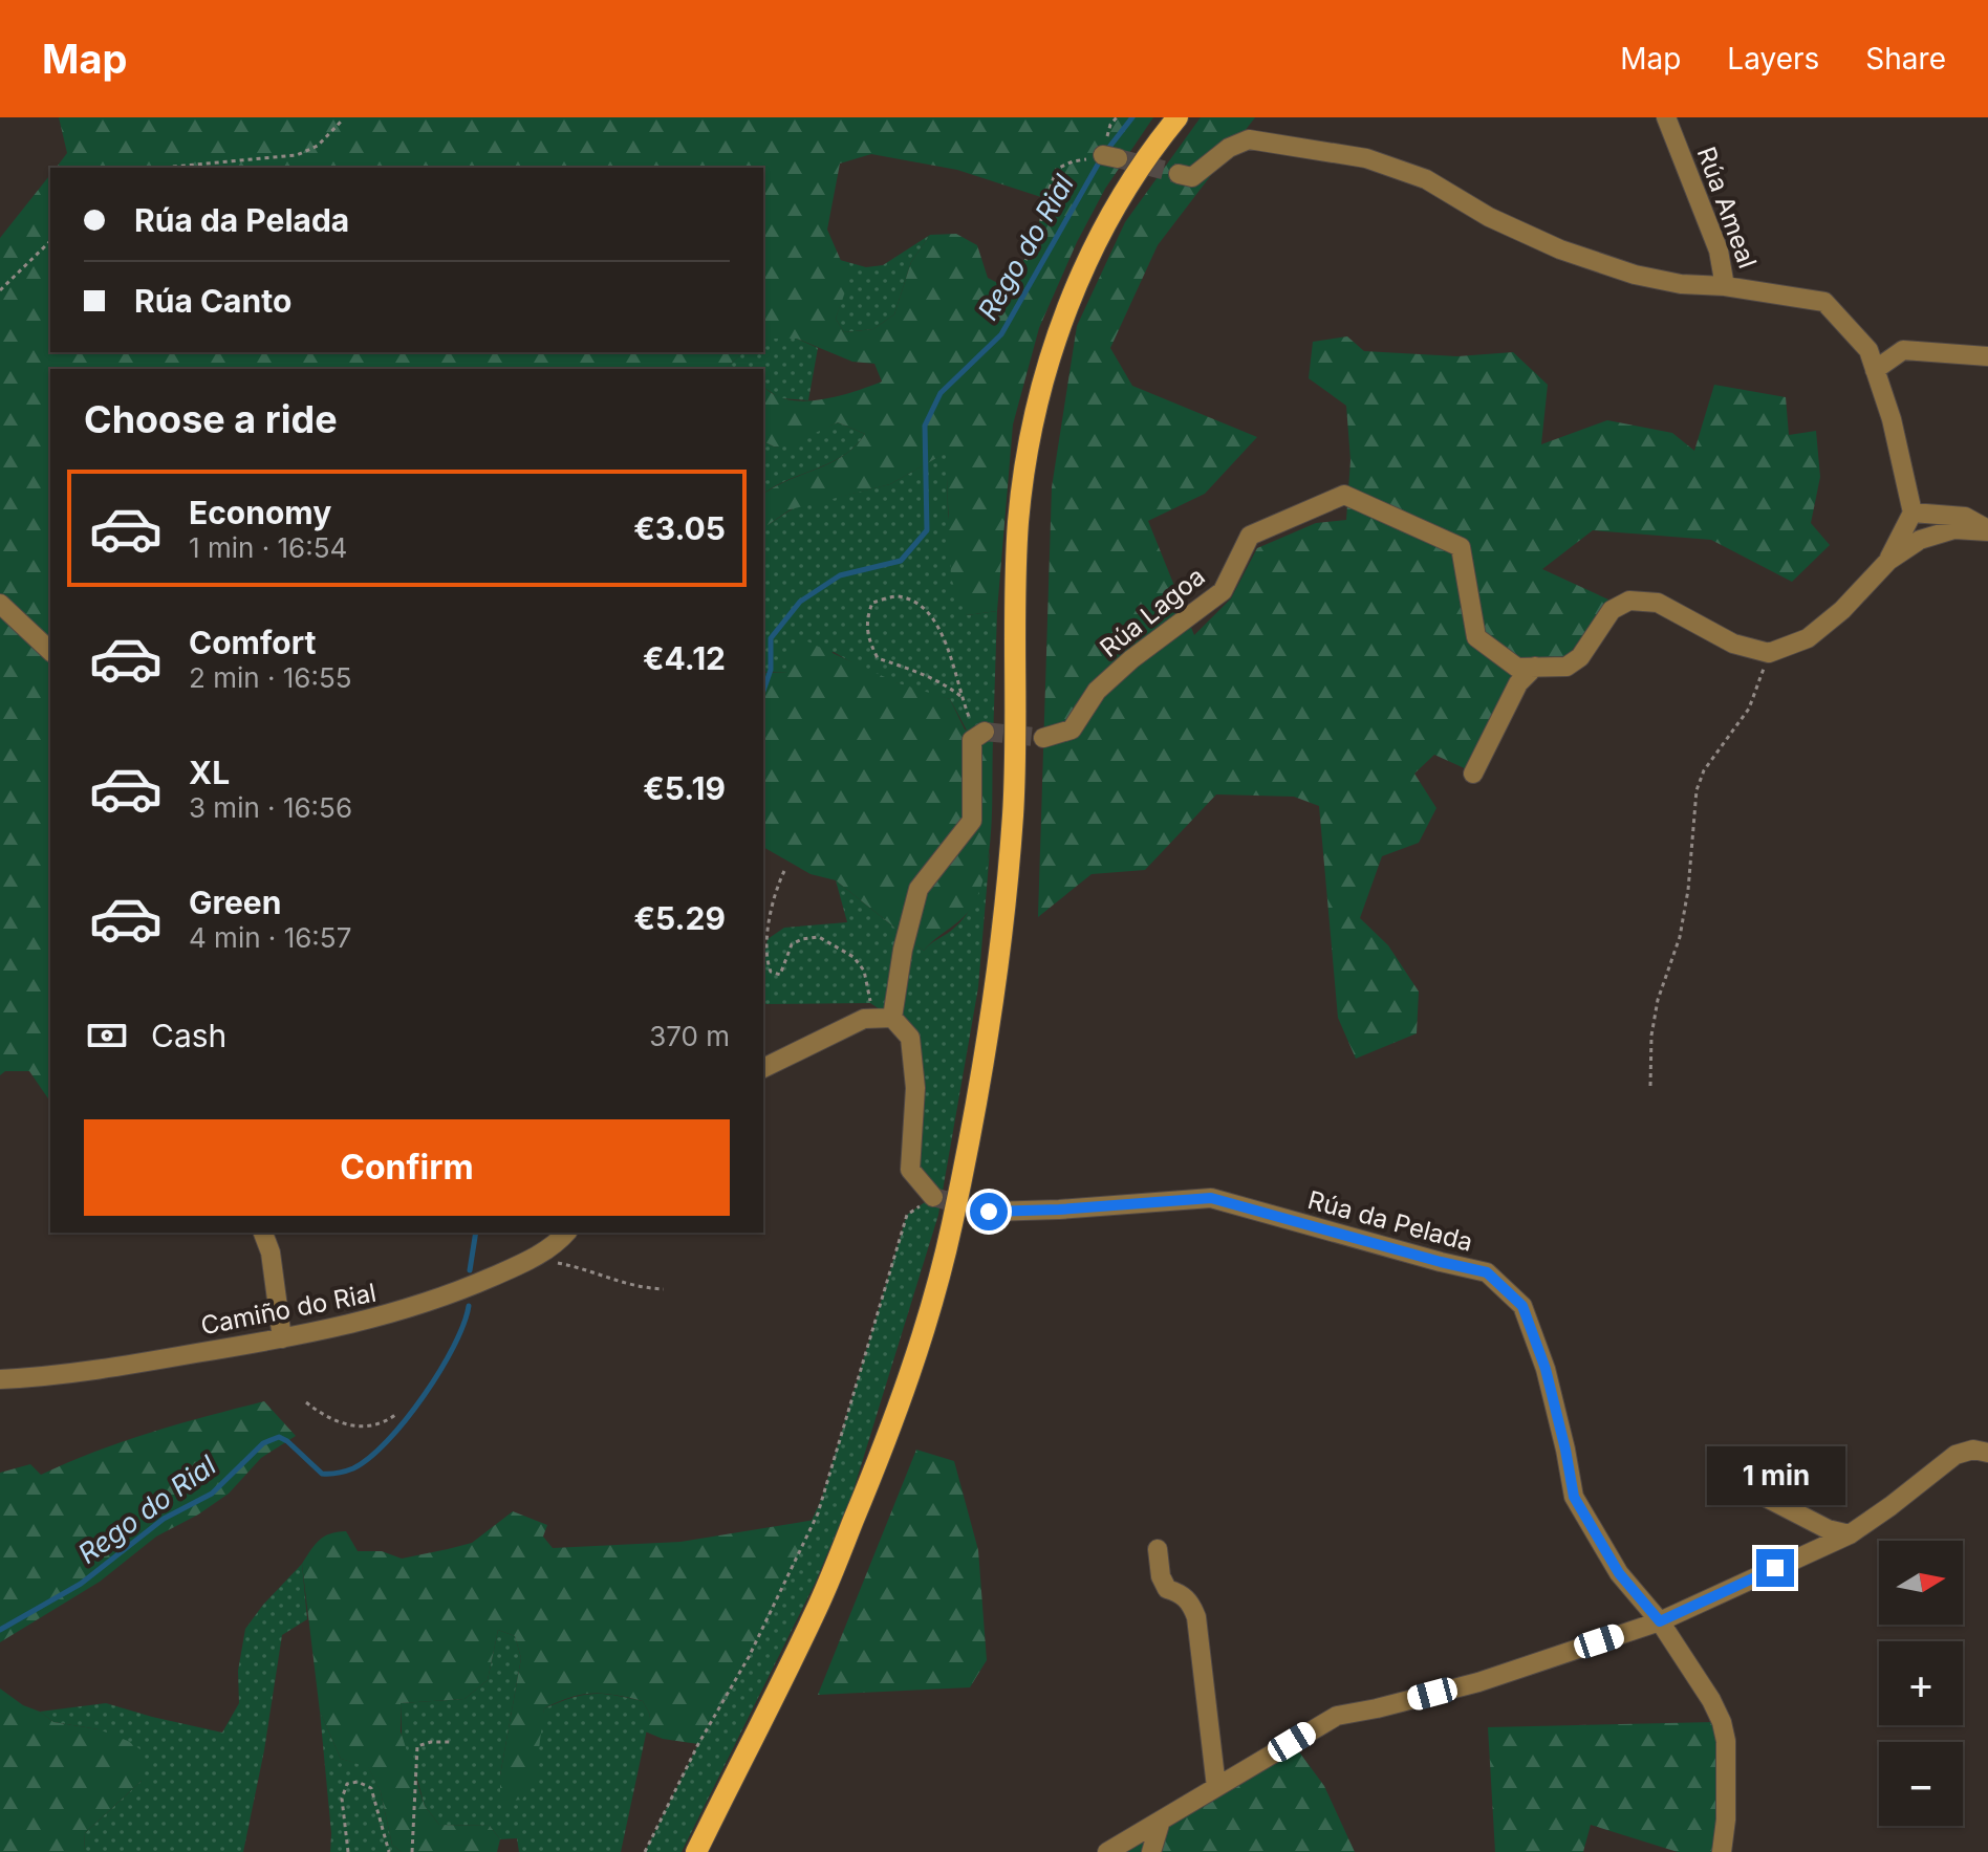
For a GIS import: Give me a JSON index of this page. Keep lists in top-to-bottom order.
{
  "streets": {
    "street": [
      "Rúa Ameal",
      "Rúa Lagoa",
      "Rúa da Pelada",
      "Camiño do Rial"
    ]
  },
  "water": ["Rego do Rial"],
  "north": "right",
  "page": {
    "header": "Map",
    "nav": ["Map", "Layers", "Share"],
    "banner": ["Rúa da Pelada", "Rúa Canto"],
    "heading": "Choose a ride",
    "list": [
      {
        "name": "Economy",
        "note": "1 min · 16:54",
        "value": "€3.05"
      },
      {
        "name": "Comfort",
        "note": "2 min · 16:55",
        "value": "€4.12"
      },
      {
        "name": "XL",
        "note": "3 min · 16:56",
        "value": "€5.19"
      },
      {
        "name": "Green",
        "note": "4 min · 16:57",
        "value": "€5.29"
      }
    ],
    "pay": ["Cash", "370 m"],
    "buttons": "Confirm",
    "bubble": "1 min",
    "map_buttons": ["+", "−"]
  }
}
